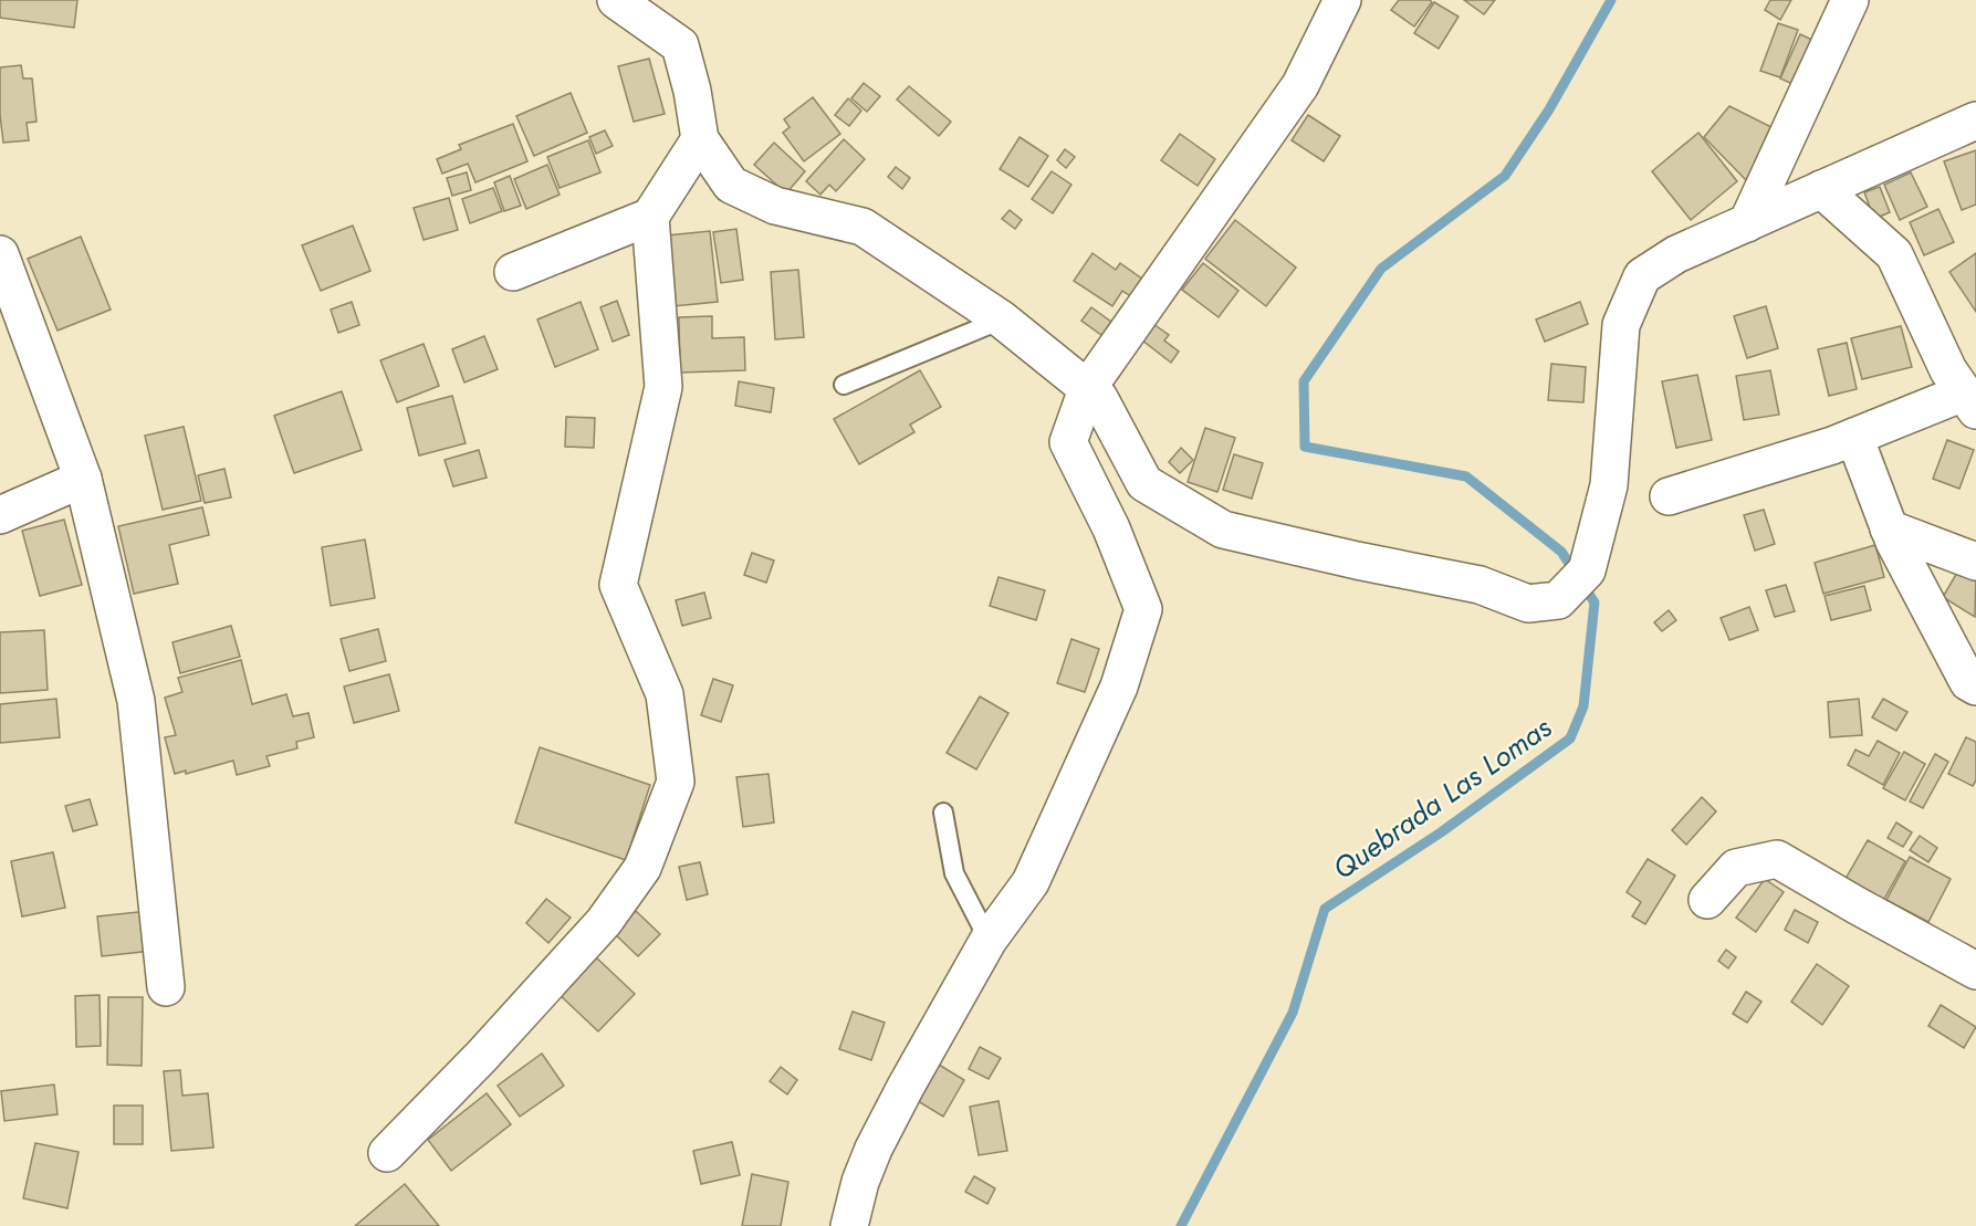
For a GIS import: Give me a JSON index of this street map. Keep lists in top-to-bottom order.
{
  "water": ["Quebrada Las Lomas"]
}
